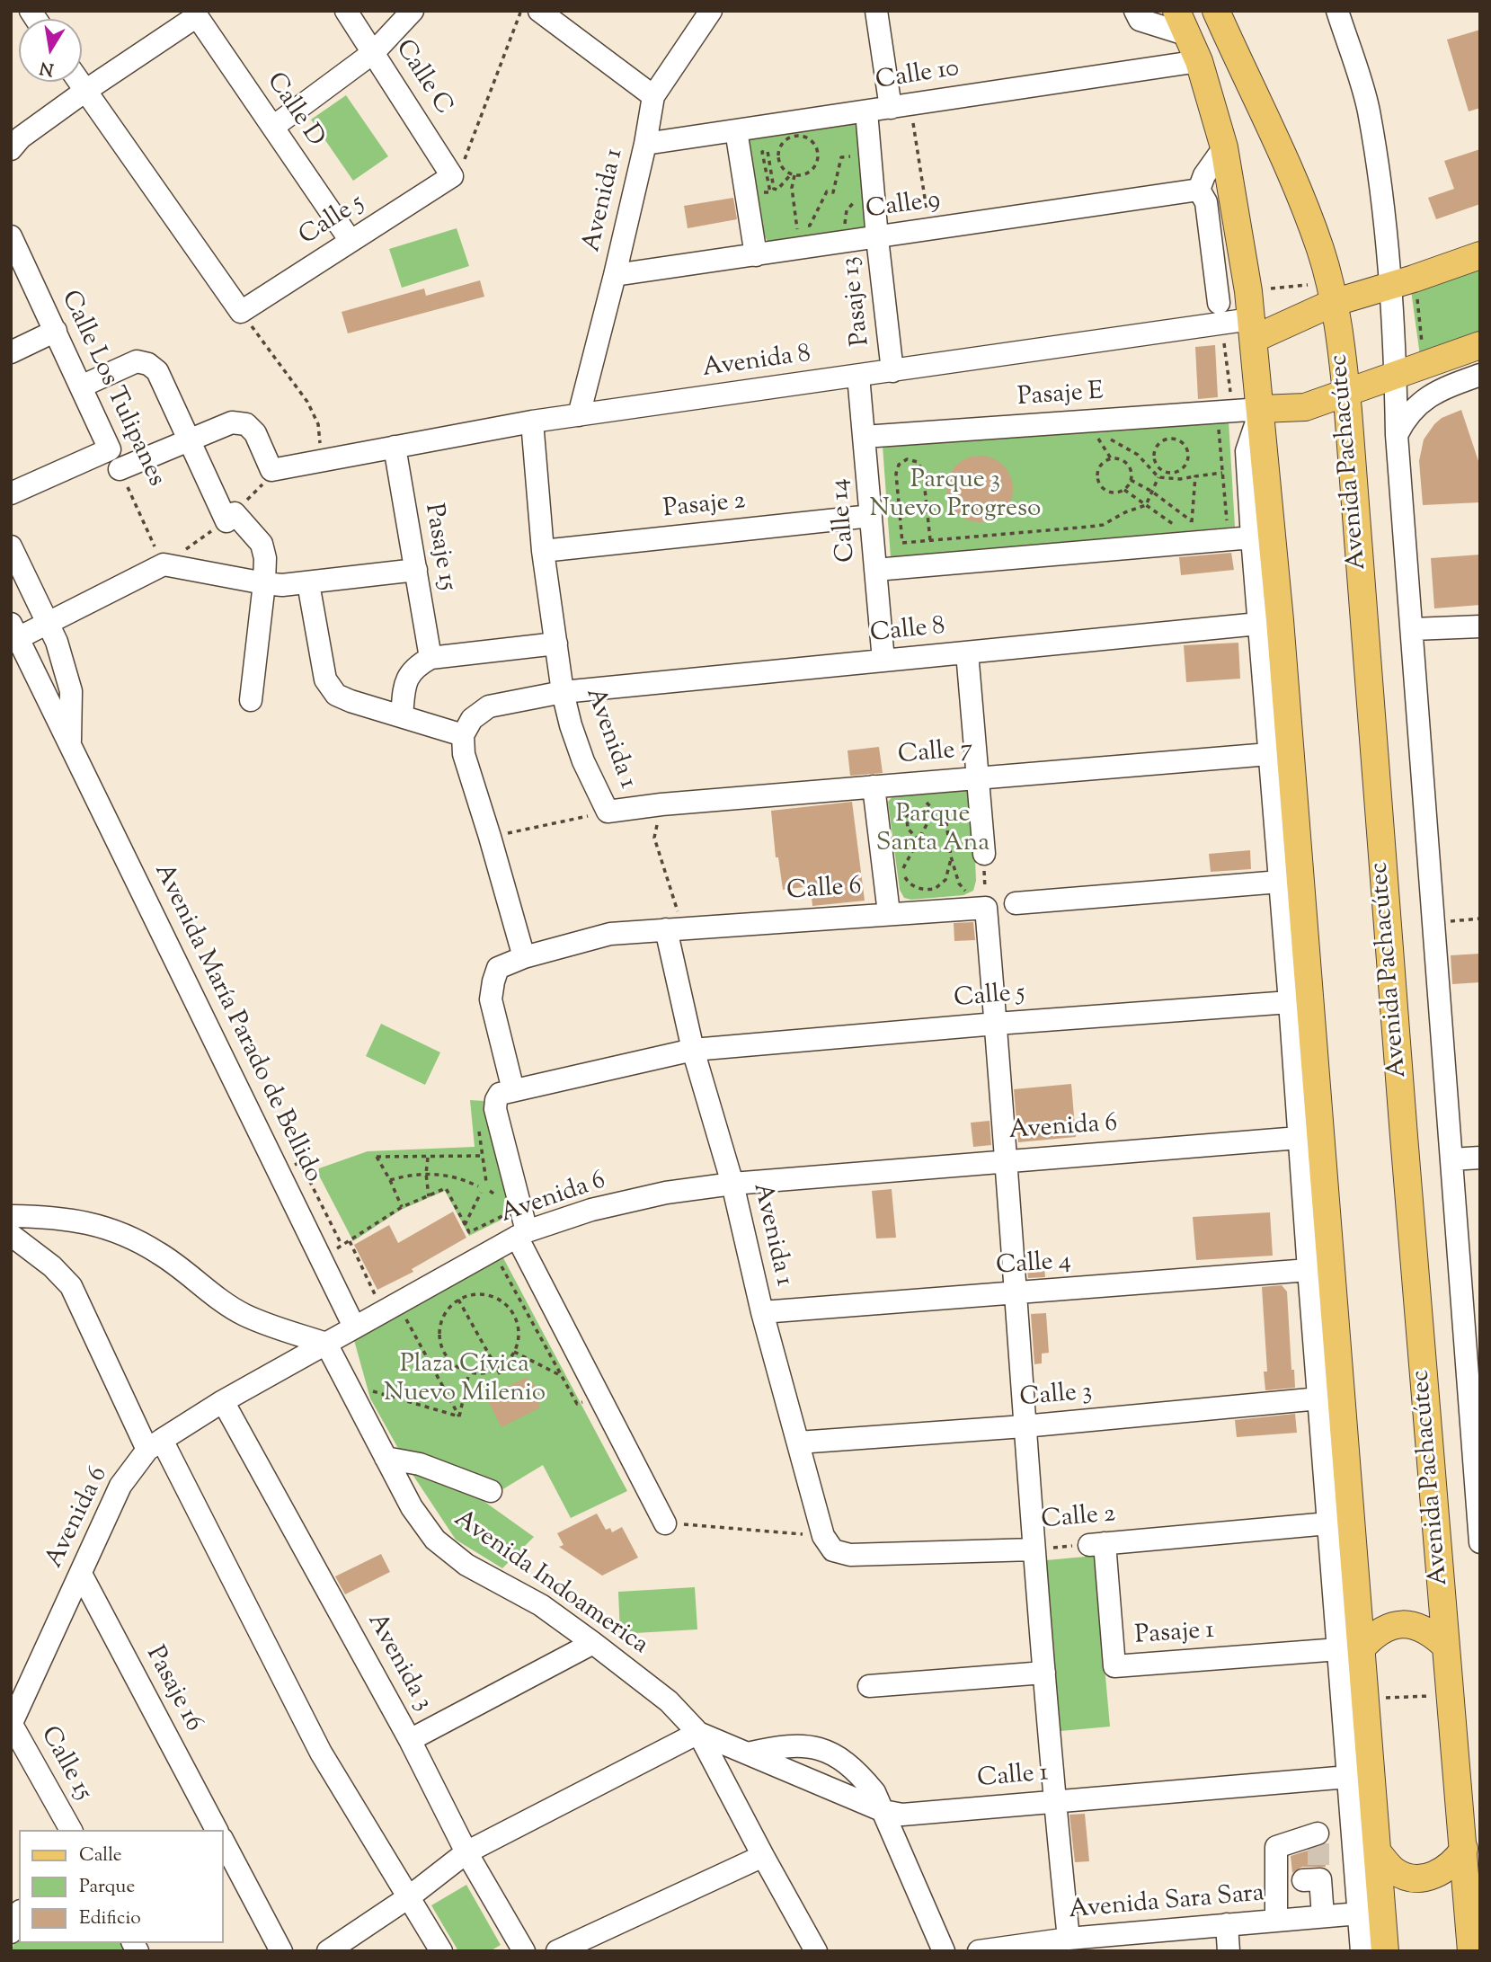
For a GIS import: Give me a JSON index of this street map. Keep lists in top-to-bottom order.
{
  "streets": {
    "main road": ["Avenida Pachacútec"],
    "street": [
      "Calle 10",
      "Calle C",
      "Calle D",
      "Avenida 1",
      "Calle 9",
      "Calle 5",
      "Pasaje 13",
      "Avenida 8",
      "Calle Los Tulipanes",
      "Pasaje E",
      "Pasaje 2",
      "Calle 14",
      "Pasaje 15",
      "Calle 8",
      "Calle 7",
      "Calle 6",
      "Avenida María Parado de Bellido",
      "Avenida 6",
      "Calle 4",
      "Calle 3",
      "Calle 2",
      "Avenida Indoamerica",
      "Pasaje 1",
      "Avenida 3",
      "Pasaje 16",
      "Calle 15",
      "Calle 1",
      "Avenida Sara Sara"
    ]
  },
  "crossings": [
    ["Calle 10", "Avenida 1"],
    ["Calle 10", "Pasaje 13"],
    ["Calle C", "Calle 5"],
    ["Calle D", "Calle 5"],
    ["Avenida 1", "Calle 9"],
    ["Avenida 1", "Calle 5"],
    ["Avenida 1", "Avenida 8"],
    ["Avenida 1", "Pasaje 2"],
    ["Avenida 1", "Calle 8"],
    ["Avenida 1", "Calle 7"],
    ["Avenida 1", "Calle 6"],
    ["Avenida 1", "Avenida 6"],
    ["Avenida 1", "Calle 4"],
    ["Avenida 1", "Calle 3"],
    ["Avenida 1", "Calle 2"],
    ["Calle 9", "Pasaje 13"],
    ["Calle 5", "Calle 6"],
    ["Pasaje 13", "Avenida 8"],
    ["Avenida 8", "Calle 14"],
    ["Avenida 8", "Pasaje 15"],
    ["Pasaje E", "Calle 14"],
    ["Pasaje 2", "Calle 14"],
    ["Calle 14", "Calle 8"],
    ["Avenida María Parado de Bellido", "Avenida 6"],
    ["Avenida 6", "Avenida Indoamerica"],
    ["Avenida 6", "Avenida 3"],
    ["Avenida 6", "Pasaje 16"],
    ["Avenida 6", "Calle 15"],
    ["Calle 2", "Pasaje 1"],
    ["Avenida Indoamerica", "Calle 1"]
  ],
  "parks": ["Parque 3 Nuevo Progreso", "Parque Santa Ana", "Plaza Cívica Nuevo Milenio"],
  "legend": ["Calle", "Parque", "Edificio"],
  "north": "bottom"
}
